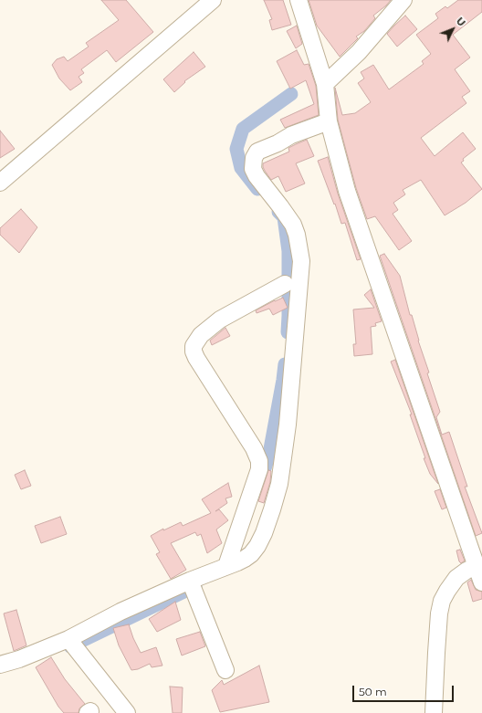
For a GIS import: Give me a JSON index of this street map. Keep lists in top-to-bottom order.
{
  "scale_bar": "50 m",
  "north": "top right"
}
